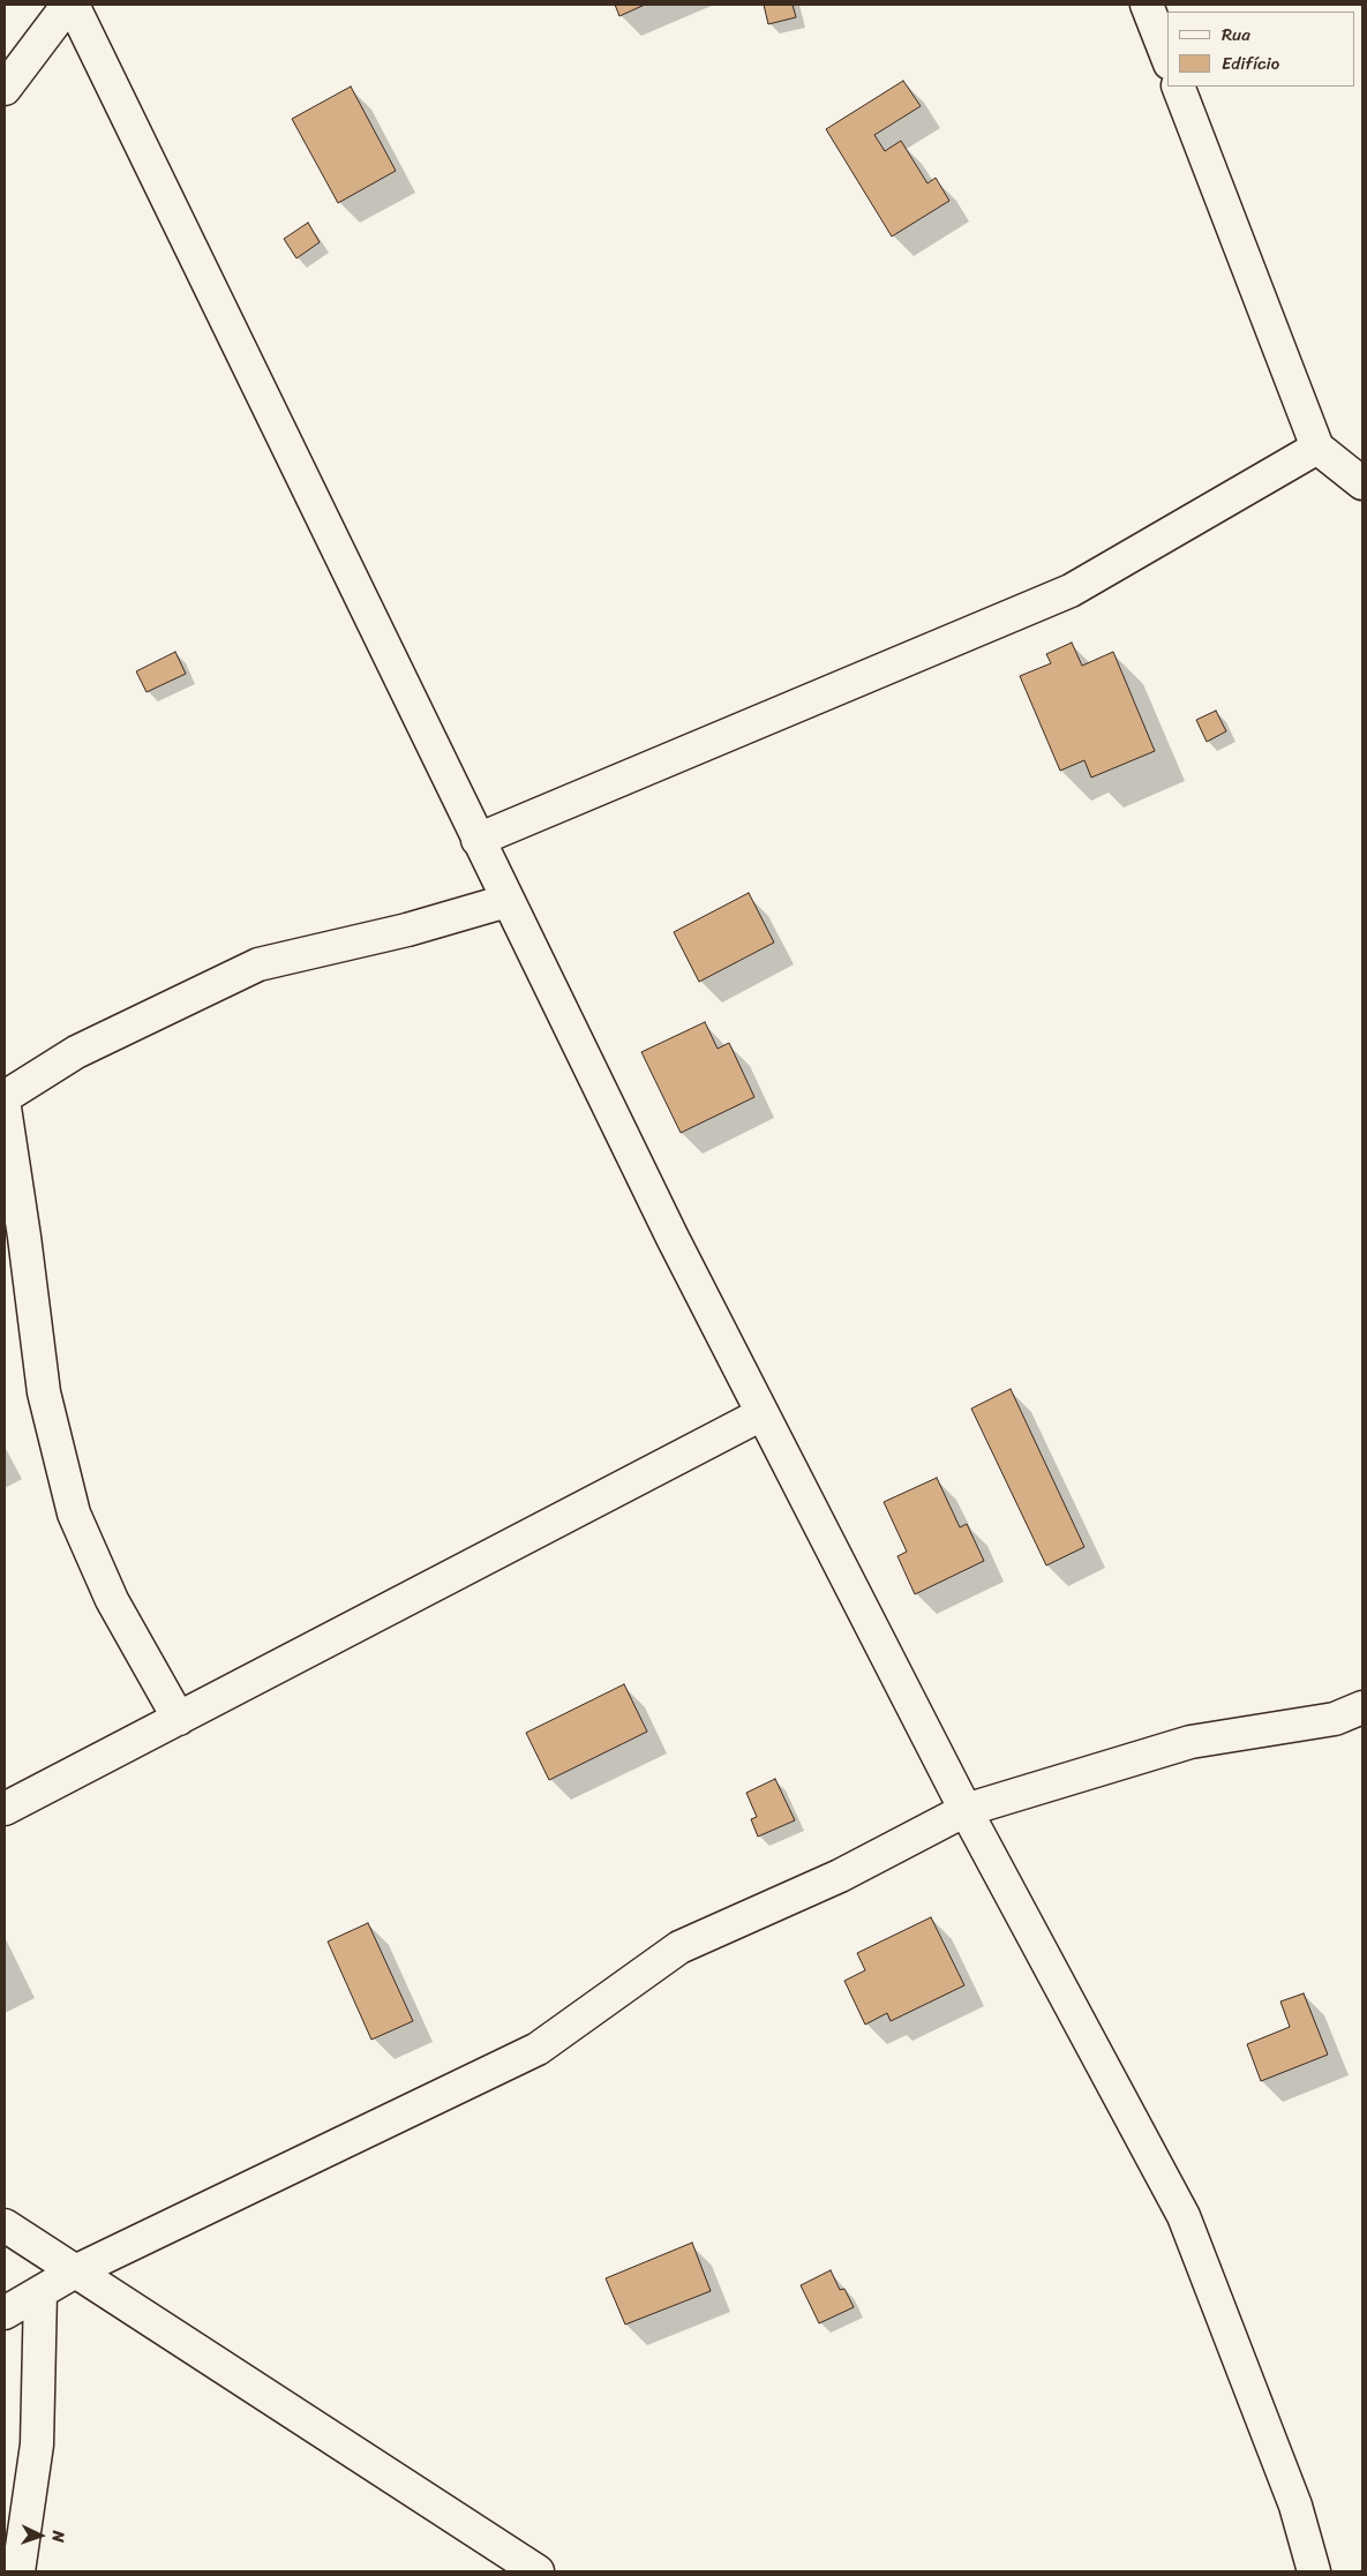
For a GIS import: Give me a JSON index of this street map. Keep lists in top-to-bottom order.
{
  "legend": ["Rua", "Edifício"],
  "north": "right"
}
